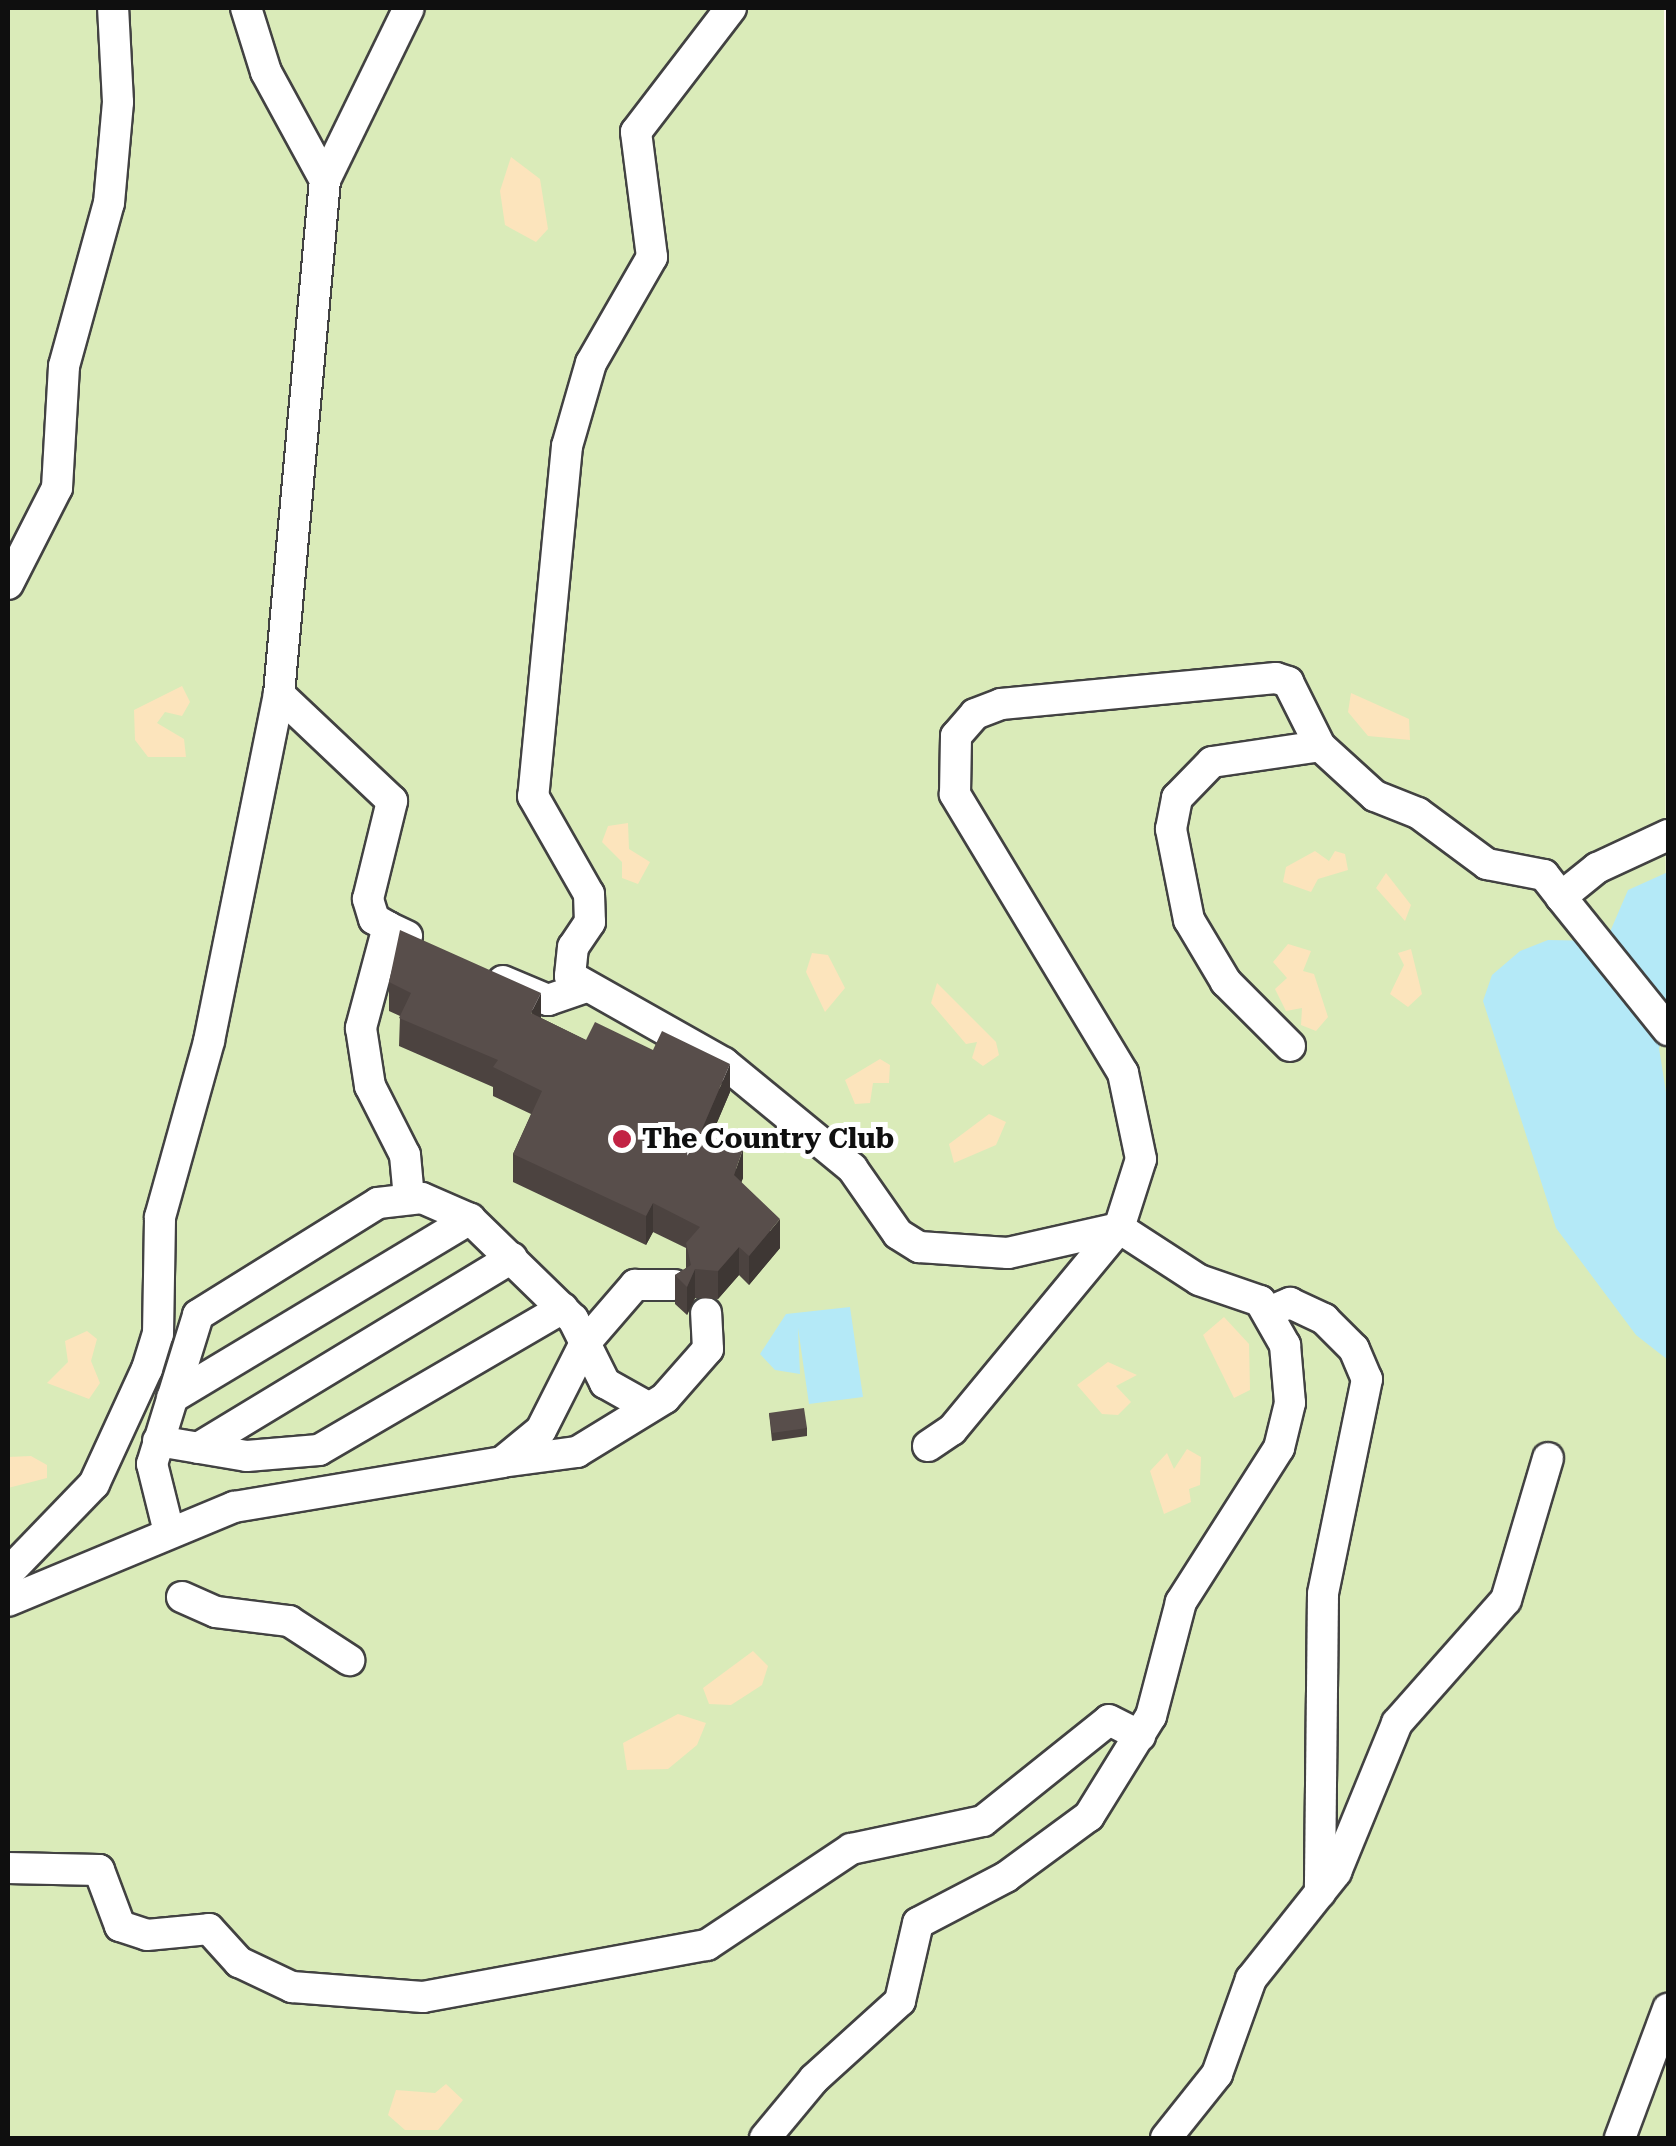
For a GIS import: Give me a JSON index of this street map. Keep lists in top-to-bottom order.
{
  "places": ["The Country Club"]
}
